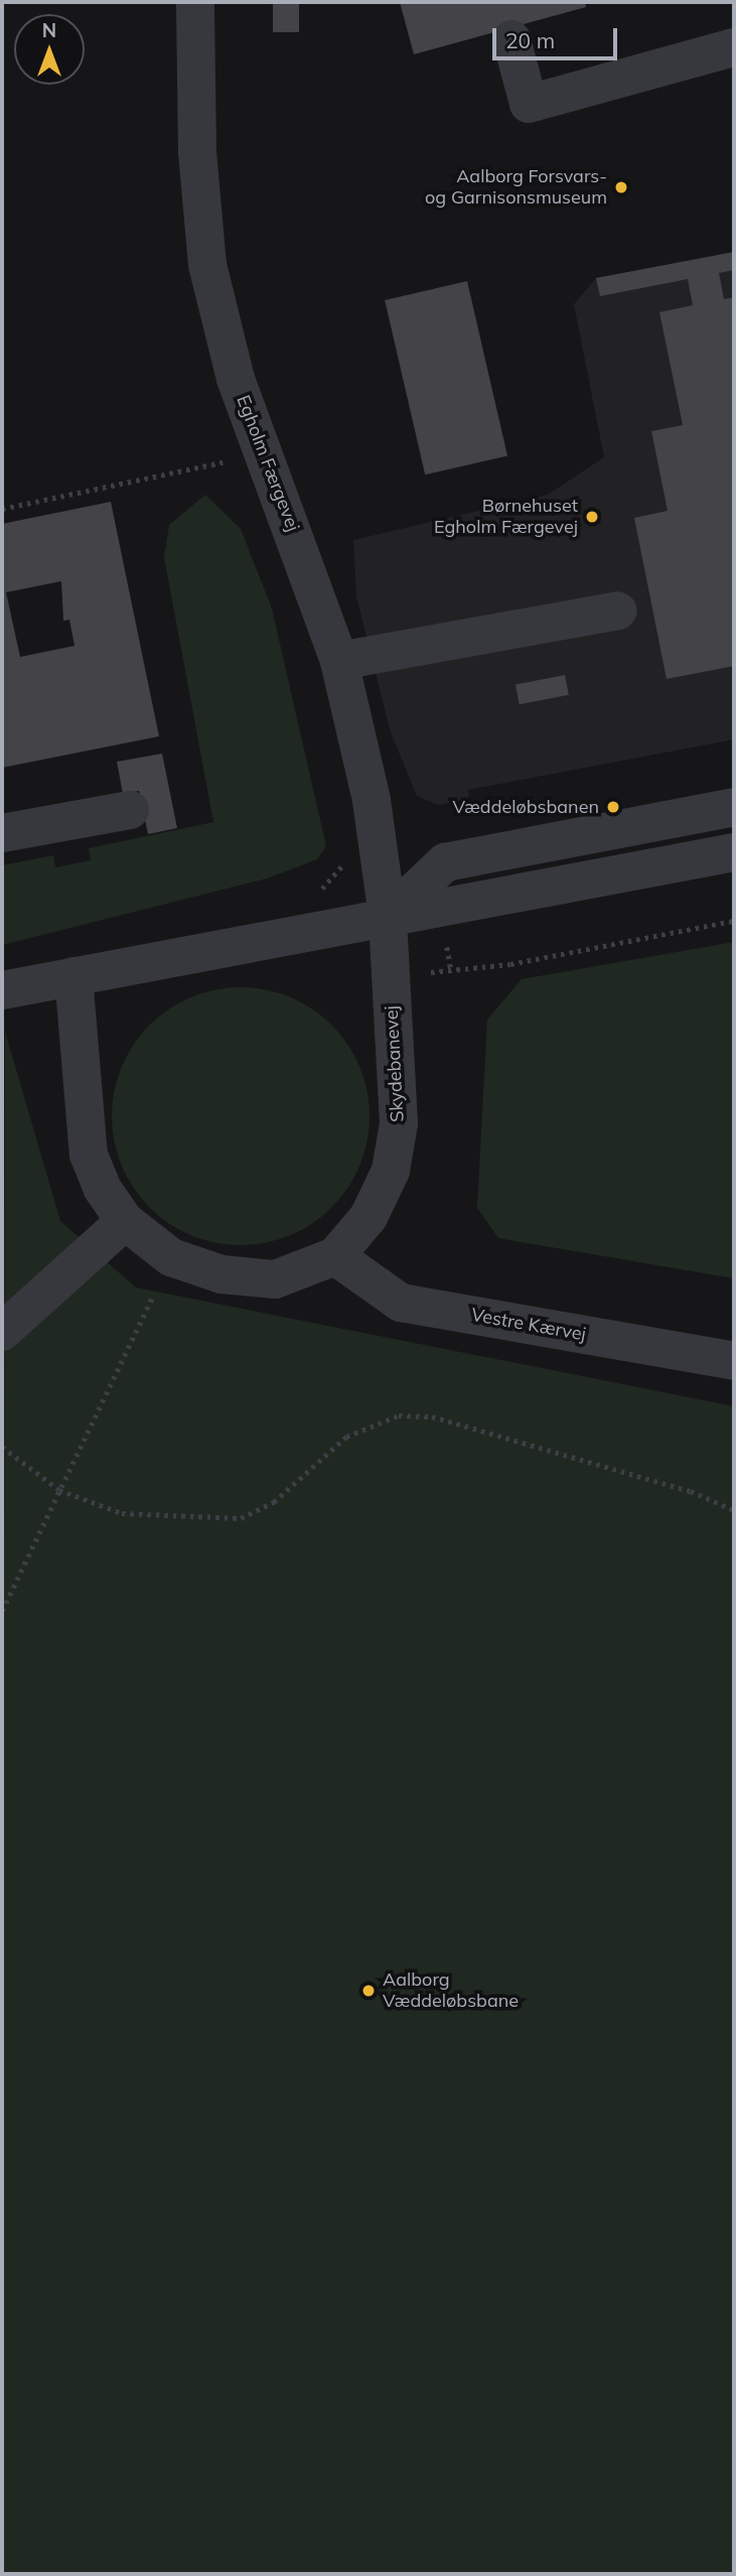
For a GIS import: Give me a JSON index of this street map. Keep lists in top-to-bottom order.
{
  "streets": {
    "street": ["Egholm Færgevej", "Skydebanevej", "Vestre Kærvej"]
  },
  "crossings": [
    ["Egholm Færgevej", "Skydebanevej"],
    ["Skydebanevej", "Vestre Kærvej"]
  ],
  "places": [
    "Aalborg Forsvars- og Garnisonsmuseum",
    "Børnehuset Egholm Færgevej",
    "Væddeløbsbanen",
    "Aalborg Væddeløbsbane"
  ],
  "scale_bar": "20 m",
  "north": "top"
}
